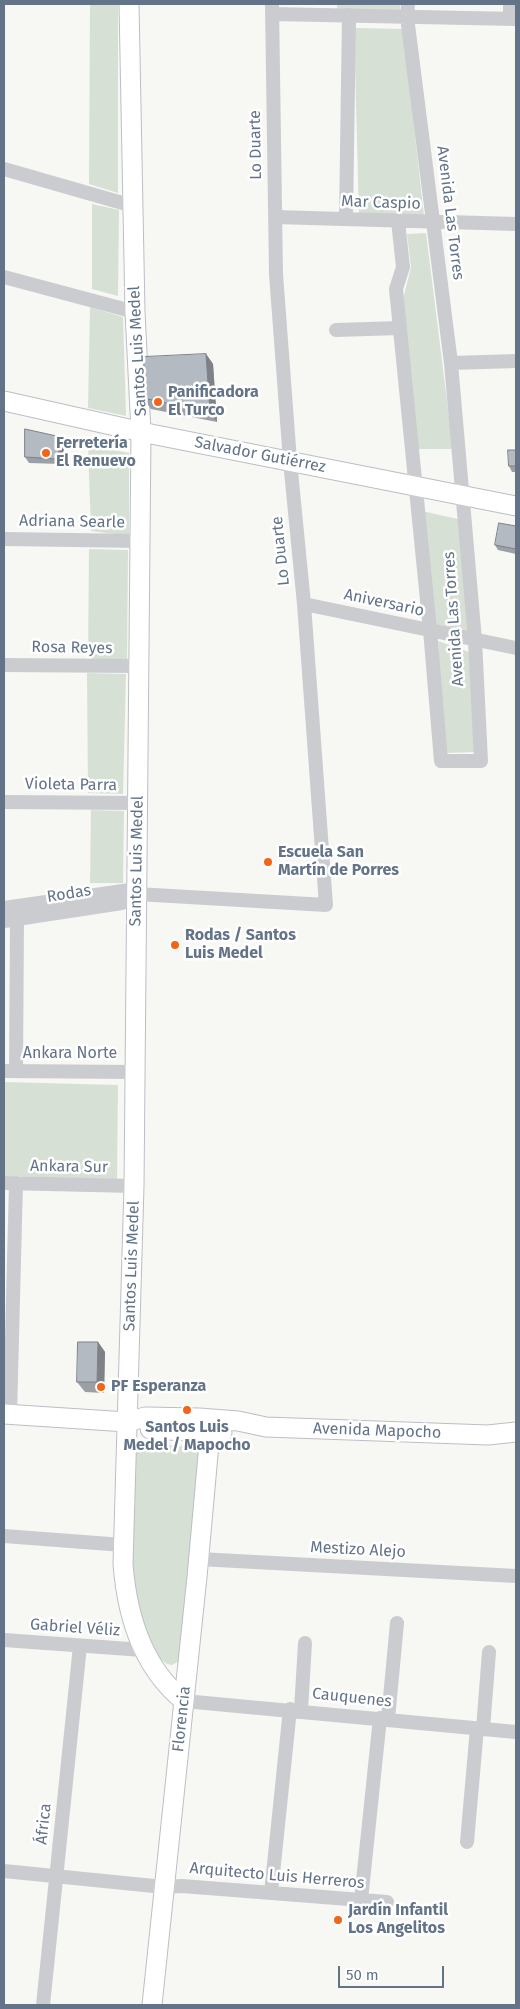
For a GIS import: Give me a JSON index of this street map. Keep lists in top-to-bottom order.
{
  "streets": {
    "street": [
      "Lo Duarte",
      "Mar Caspio",
      "Avenida Las Torres",
      "Santos Luis Medel",
      "Salvador Gutiérrez",
      "Adriana Searle",
      "Aniversario",
      "Rosa Reyes",
      "Violeta Parra",
      "Rodas",
      "Ankara Norte",
      "Ankara Sur",
      "Avenida Mapocho",
      "Mestizo Alejo",
      "Gabriel Véliz",
      "Cauquenes",
      "Florencia",
      "África",
      "Arquitecto Luis Herreros"
    ]
  },
  "crossings": [
    ["Lo Duarte", "Mar Caspio"],
    ["Lo Duarte", "Santos Luis Medel"],
    ["Lo Duarte", "Salvador Gutiérrez"],
    ["Lo Duarte", "Aniversario"],
    ["Lo Duarte", "Rodas"],
    ["Mar Caspio", "Avenida Las Torres"],
    ["Avenida Las Torres", "Salvador Gutiérrez"],
    ["Avenida Las Torres", "Aniversario"],
    ["Santos Luis Medel", "Salvador Gutiérrez"],
    ["Santos Luis Medel", "Adriana Searle"],
    ["Santos Luis Medel", "Rosa Reyes"],
    ["Santos Luis Medel", "Violeta Parra"],
    ["Santos Luis Medel", "Rodas"],
    ["Santos Luis Medel", "Ankara Norte"],
    ["Santos Luis Medel", "Ankara Sur"],
    ["Santos Luis Medel", "Avenida Mapocho"],
    ["Santos Luis Medel", "Gabriel Véliz"],
    ["Santos Luis Medel", "Cauquenes"],
    ["Santos Luis Medel", "Florencia"],
    ["Avenida Mapocho", "Florencia"],
    ["Mestizo Alejo", "Florencia"],
    ["Gabriel Véliz", "África"],
    ["Cauquenes", "Florencia"],
    ["Florencia", "Arquitecto Luis Herreros"],
    ["África", "Arquitecto Luis Herreros"]
  ],
  "places": [
    "Panificadora El Turco",
    "Ferretería El Renuevo",
    "Escuela San Martín de Porres",
    "Rodas / Santos Luis Medel",
    "PF Esperanza",
    "Santos Luis Medel / Mapocho",
    "Jardín Infantil Los Angelitos"
  ],
  "scale_bar": "50 m"
}
